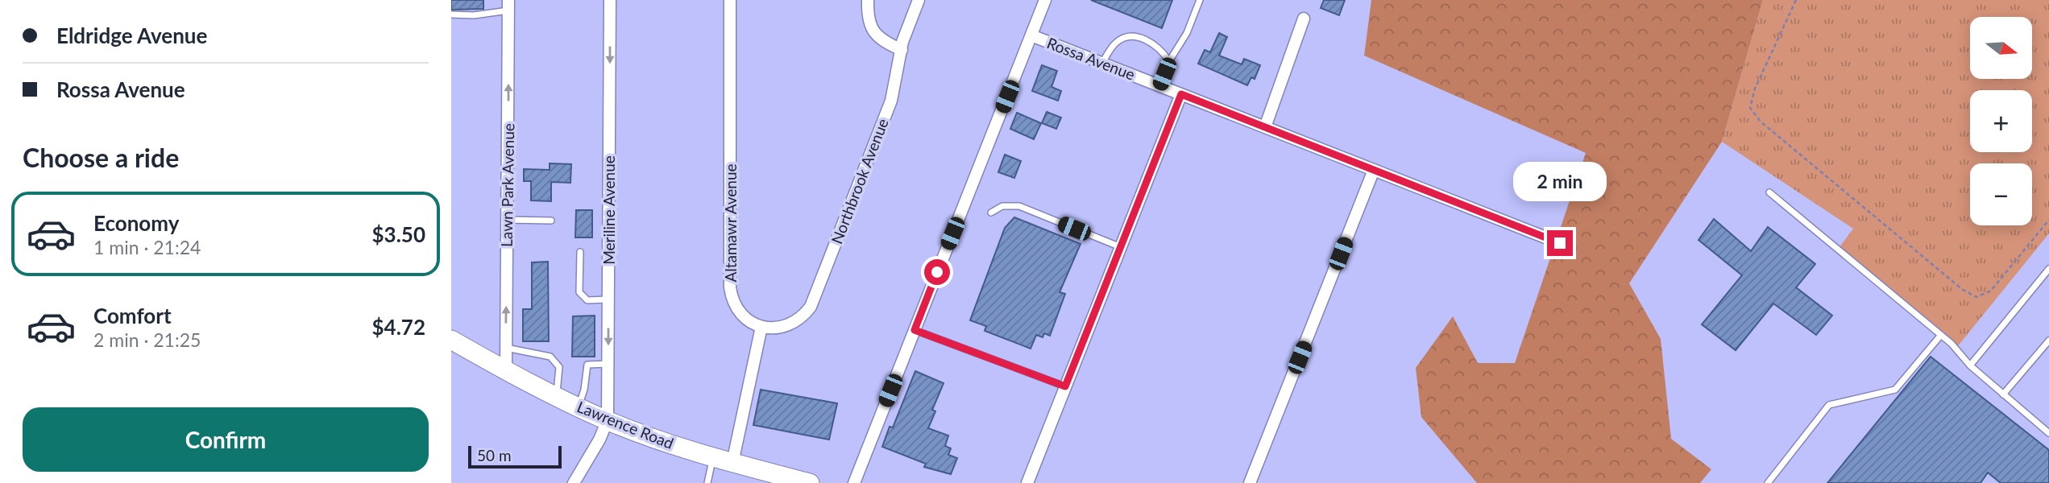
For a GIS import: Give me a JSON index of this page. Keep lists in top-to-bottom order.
{
  "streets": {
    "main road": ["Lawrence Road"],
    "street": [
      "Rossa Avenue",
      "Northbrook Avenue",
      "Lawn Park Avenue",
      "Meriline Avenue",
      "Altamawr Avenue"
    ]
  },
  "crossings": [
    ["Northbrook Avenue", "Altamawr Avenue"],
    ["Lawn Park Avenue", "Lawrence Road"],
    ["Meriline Avenue", "Lawrence Road"]
  ],
  "one_way": ["Lawn Park Avenue", "Meriline Avenue"],
  "scale_bar": "50 m",
  "north": "right",
  "page": {
    "banner": ["Eldridge Avenue", "Rossa Avenue"],
    "map_buttons": ["+", "−"],
    "heading": "Choose a ride",
    "bubble": "2 min",
    "list": [
      {
        "name": "Economy",
        "note": "1 min · 21:24",
        "value": "$3.50"
      },
      {
        "name": "Comfort",
        "note": "2 min · 21:25",
        "value": "$4.72"
      }
    ],
    "buttons": "Confirm",
    "scale": "50 m"
  }
}
